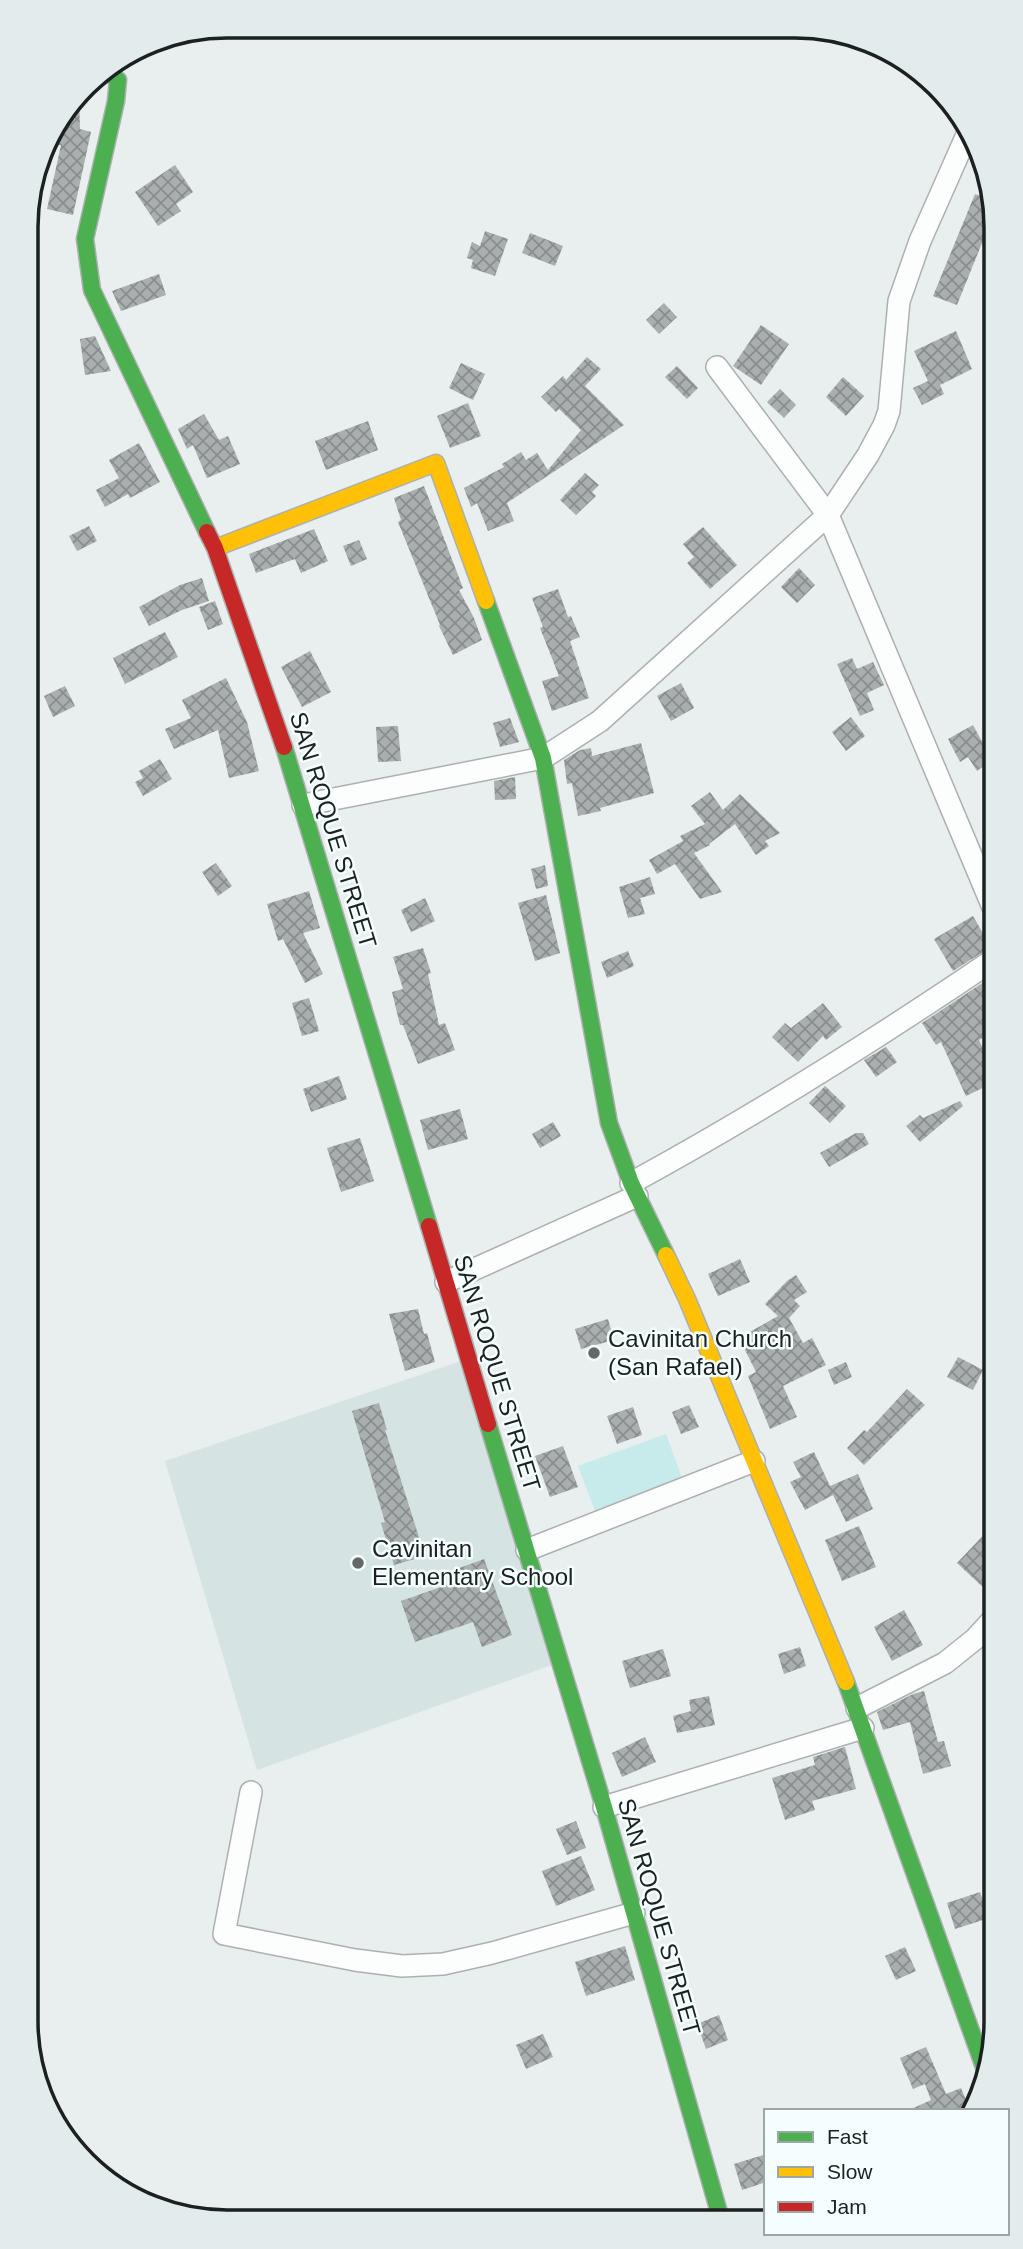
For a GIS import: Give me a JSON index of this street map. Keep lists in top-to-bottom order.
{
  "streets": {
    "street": ["SAN ROQUE STREET"]
  },
  "places": ["Cavinitan Church (San Rafael)", "Cavinitan Elementary School"],
  "legend": ["Fast", "Slow", "Jam"]
}
